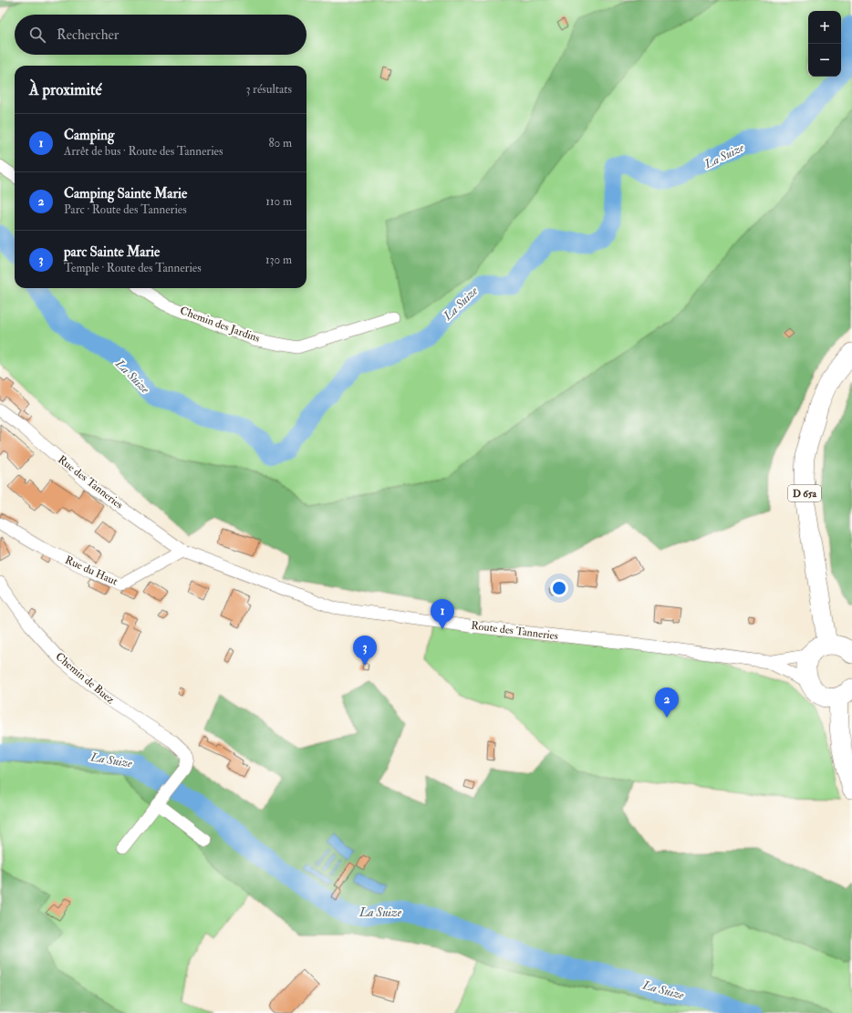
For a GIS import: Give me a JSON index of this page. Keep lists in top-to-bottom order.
{
  "streets": {
    "main road": ["D 65a"],
    "street": [
      "Chemin des Jardins",
      "Rue des Tanneries",
      "Rue du Haut",
      "Route des Tanneries",
      "Chemin de Buez"
    ]
  },
  "crossings": [
    ["Rue des Tanneries", "Rue du Haut"],
    ["Rue des Tanneries", "Route des Tanneries"],
    ["Rue du Haut", "Route des Tanneries"]
  ],
  "water": ["La Suize"],
  "page": {
    "map_buttons": ["+", "−"],
    "search": "Rechercher",
    "heading": ["À proximité", "3 résultats"],
    "list": [
      {
        "mark": "1",
        "name": "Camping",
        "note": "Arrêt de bus · Route des Tanneries",
        "value": "80 m"
      },
      {
        "mark": "2",
        "name": "Camping Sainte Marie",
        "note": "Parc · Route des Tanneries",
        "value": "110 m"
      },
      {
        "mark": "3",
        "name": "parc Sainte Marie",
        "note": "Temple · Route des Tanneries",
        "value": "130 m"
      }
    ],
    "pins": ["1", "3", "2"]
  }
}
